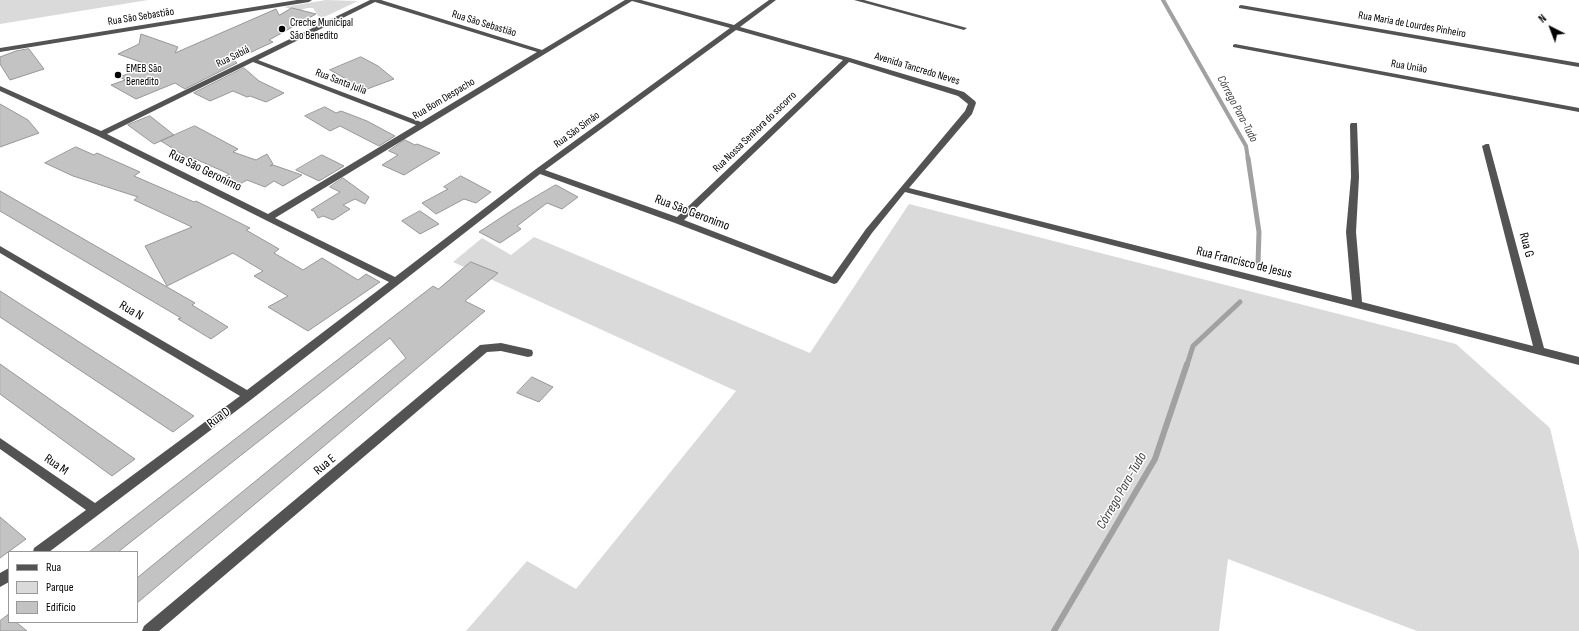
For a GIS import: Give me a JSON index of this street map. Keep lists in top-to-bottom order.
{
  "streets": {
    "street": [
      "Rua São Sebastião",
      "Rua Maria de Lourdes Pinheiro",
      "Rua Sabiá",
      "Rua União",
      "Avenida Tancredo Neves",
      "Rua Santa Julia",
      "Rua Bom Despacho",
      "Rua São Simão",
      "Rua Nossa Senhora do socorro",
      "Rua São Geronimo",
      "Rua G",
      "Rua Francisco de Jesus",
      "Rua N",
      "Rua D",
      "Rua M",
      "Rua E"
    ]
  },
  "crossings": [
    ["Rua São Sebastião", "Rua Sabiá"],
    ["Rua São Sebastião", "Rua Bom Despacho"],
    ["Rua Sabiá", "Rua Santa Julia"],
    ["Rua Sabiá", "Rua São Geronimo"],
    ["Avenida Tancredo Neves", "Rua São Simão"],
    ["Avenida Tancredo Neves", "Rua Nossa Senhora do socorro"],
    ["Avenida Tancredo Neves", "Rua São Geronimo"],
    ["Avenida Tancredo Neves", "Rua Francisco de Jesus"],
    ["Rua Santa Julia", "Rua Bom Despacho"],
    ["Rua Bom Despacho", "Rua São Geronimo"],
    ["Rua São Simão", "Rua São Geronimo"],
    ["Rua São Simão", "Rua D"],
    ["Rua Nossa Senhora do socorro", "Rua São Geronimo"],
    ["Rua São Geronimo", "Rua D"],
    ["Rua G", "Rua Francisco de Jesus"],
    ["Rua N", "Rua D"],
    ["Rua D", "Rua M"]
  ],
  "water": ["Córrego Para-Tudo"],
  "places": ["Creche Municipal São Benedito", "EMEB São Benedito"],
  "legend": ["Rua", "Parque", "Edifício"],
  "north": "top left"
}
